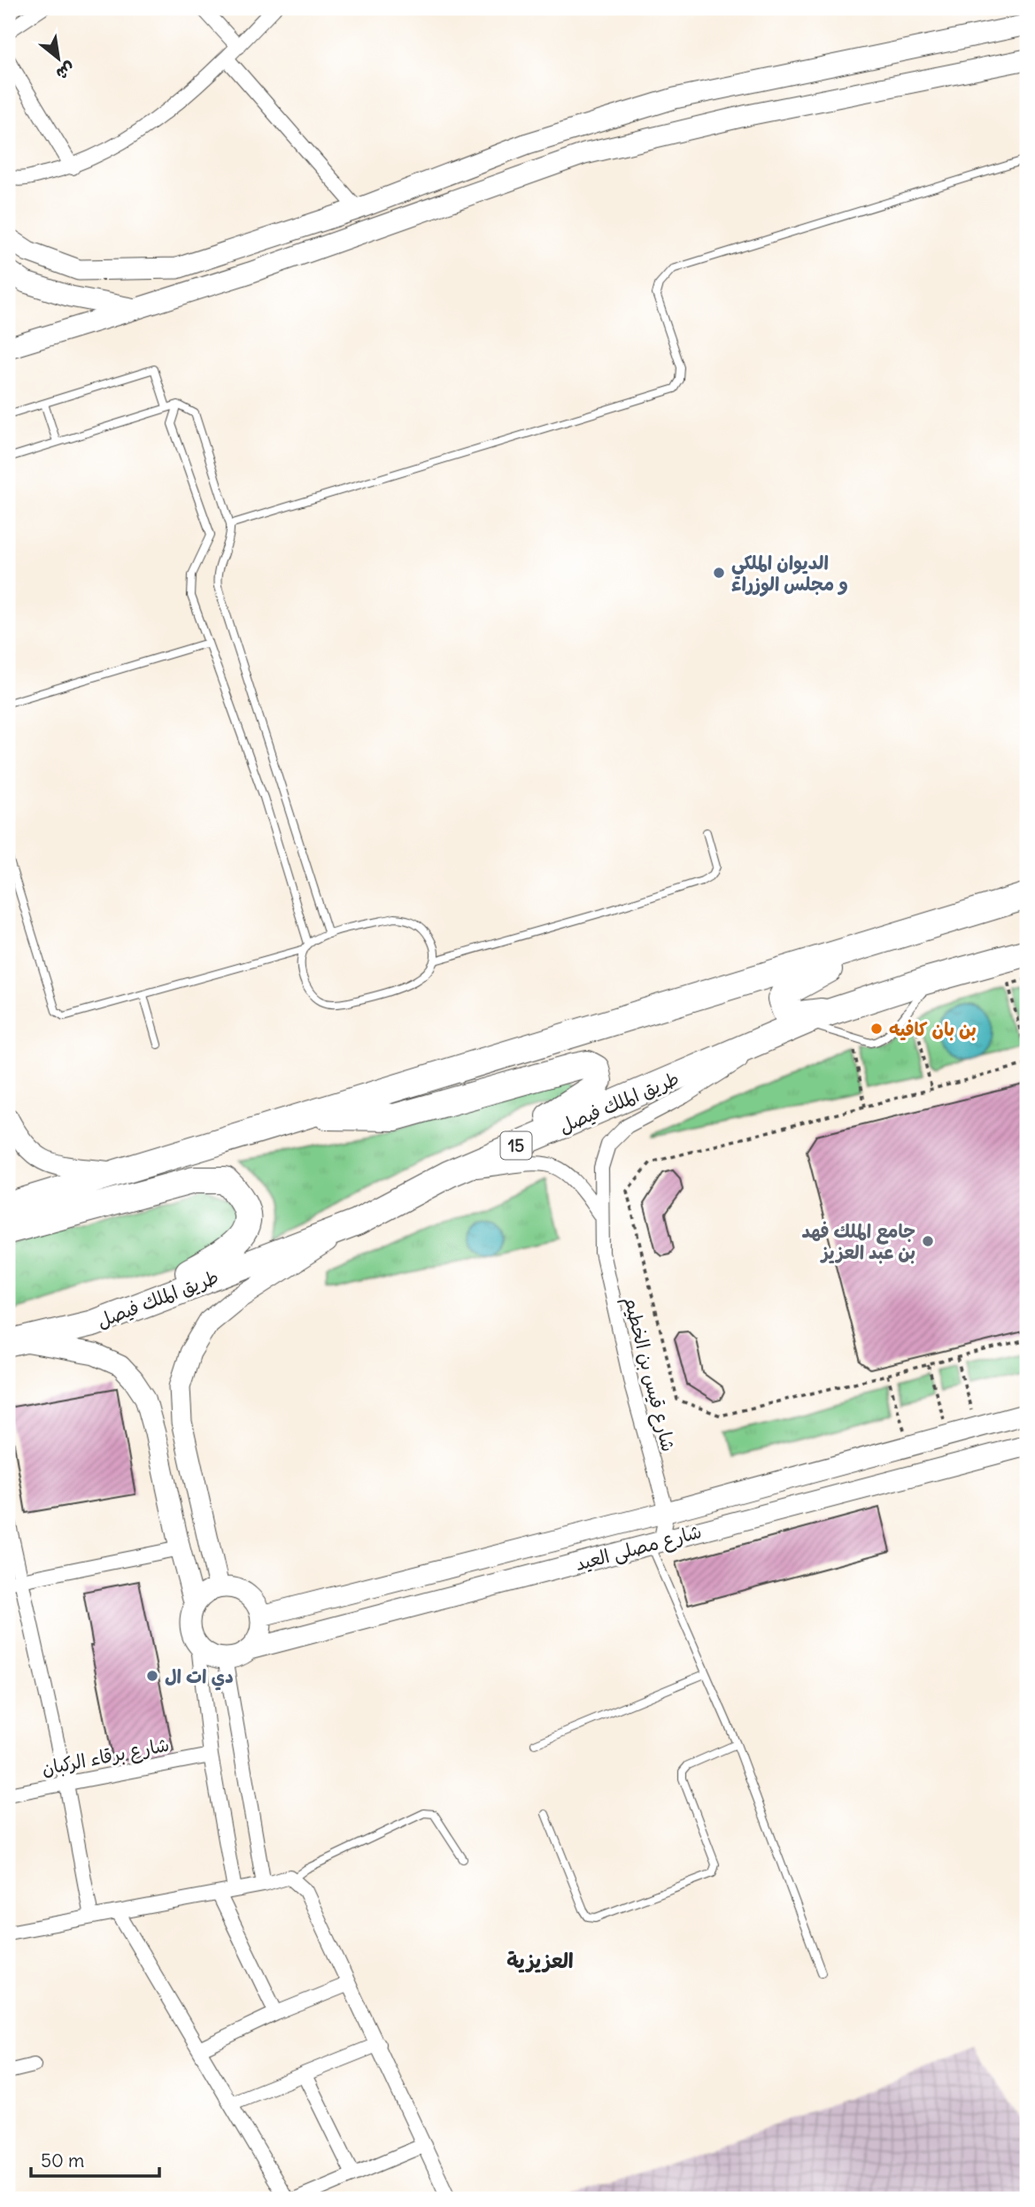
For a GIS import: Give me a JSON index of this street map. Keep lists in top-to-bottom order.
{
  "streets": {
    "highway": ["طريق الملك فيصل", "15"],
    "street": ["شارع قيس بن الخطيم", "شارع مصلى العيد", "شارع برقاء الركبان"]
  },
  "crossings": [
    ["طريق الملك فيصل", "شارع قيس بن الخطيم"],
    ["شارع قيس بن الخطيم", "شارع مصلى العيد"]
  ],
  "districts": ["العزيزية"],
  "places": [
    "الديوان الملكي و مجلس الوزراء",
    "بن بان كافيه",
    "جامع الملك فهد بن عبد العزيز",
    "دي ات ال"
  ],
  "scale_bar": "50 m",
  "north": "bottom right"
}
